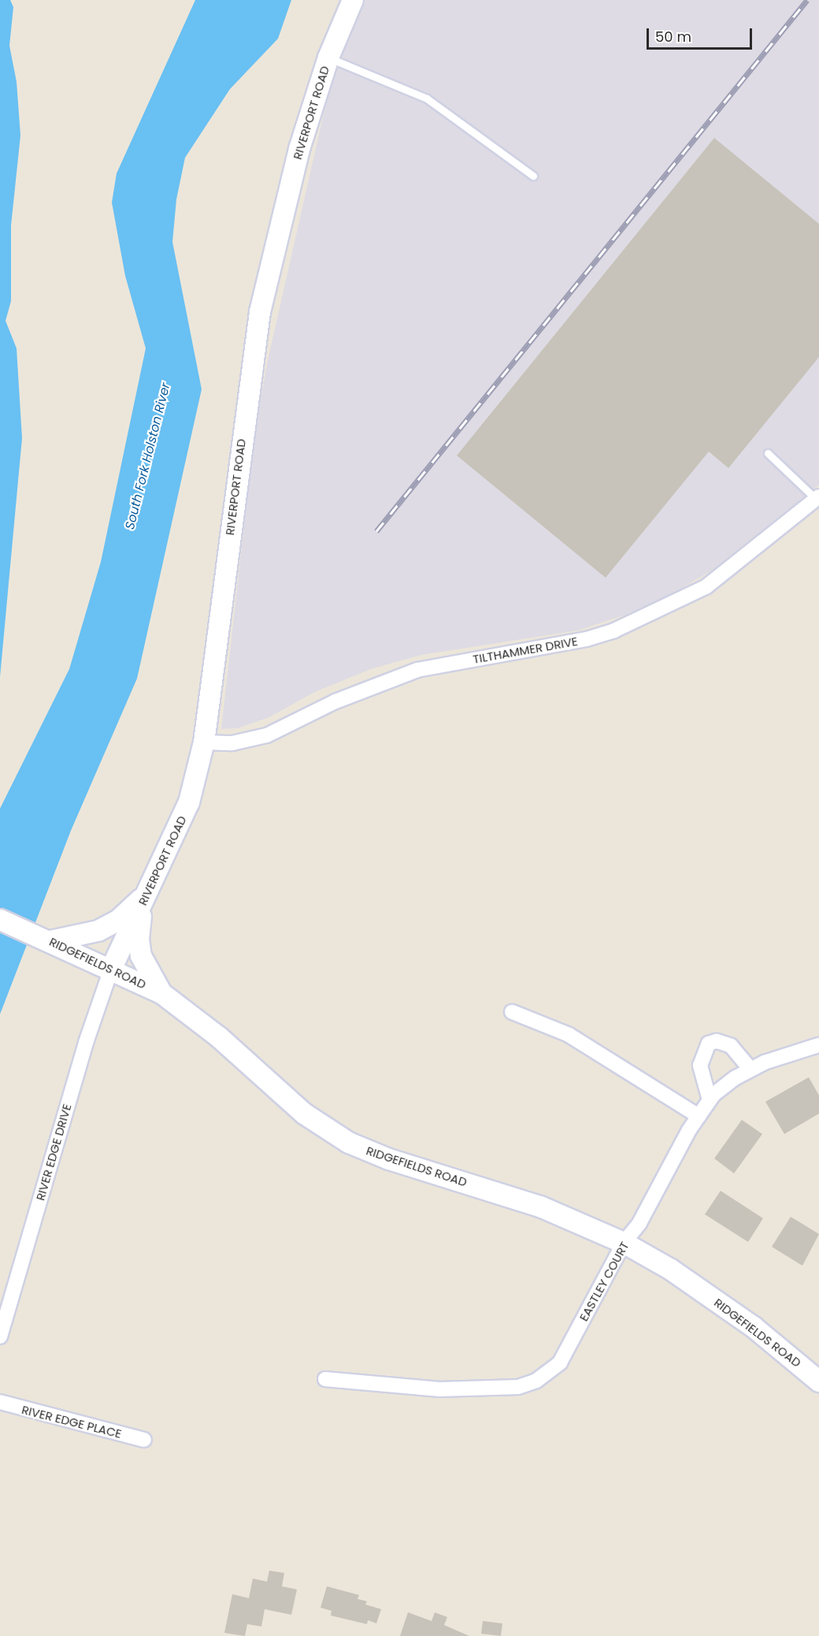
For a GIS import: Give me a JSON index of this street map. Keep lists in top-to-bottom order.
{
  "streets": {
    "main road": ["RIVERPORT ROAD", "RIDGEFIELDS ROAD"],
    "street": [
      "TILTHAMMER DRIVE",
      "RIVER EDGE DRIVE",
      "EASTLEY COURT",
      "RIVER EDGE PLACE"
    ]
  },
  "crossings": [
    ["RIVERPORT ROAD", "TILTHAMMER DRIVE"],
    ["RIVERPORT ROAD", "RIDGEFIELDS ROAD"],
    ["RIVERPORT ROAD", "RIVER EDGE DRIVE"],
    ["RIDGEFIELDS ROAD", "RIVER EDGE DRIVE"],
    ["RIDGEFIELDS ROAD", "EASTLEY COURT"]
  ],
  "water": ["South Fork Holston River"],
  "scale_bar": "50 m"
}
